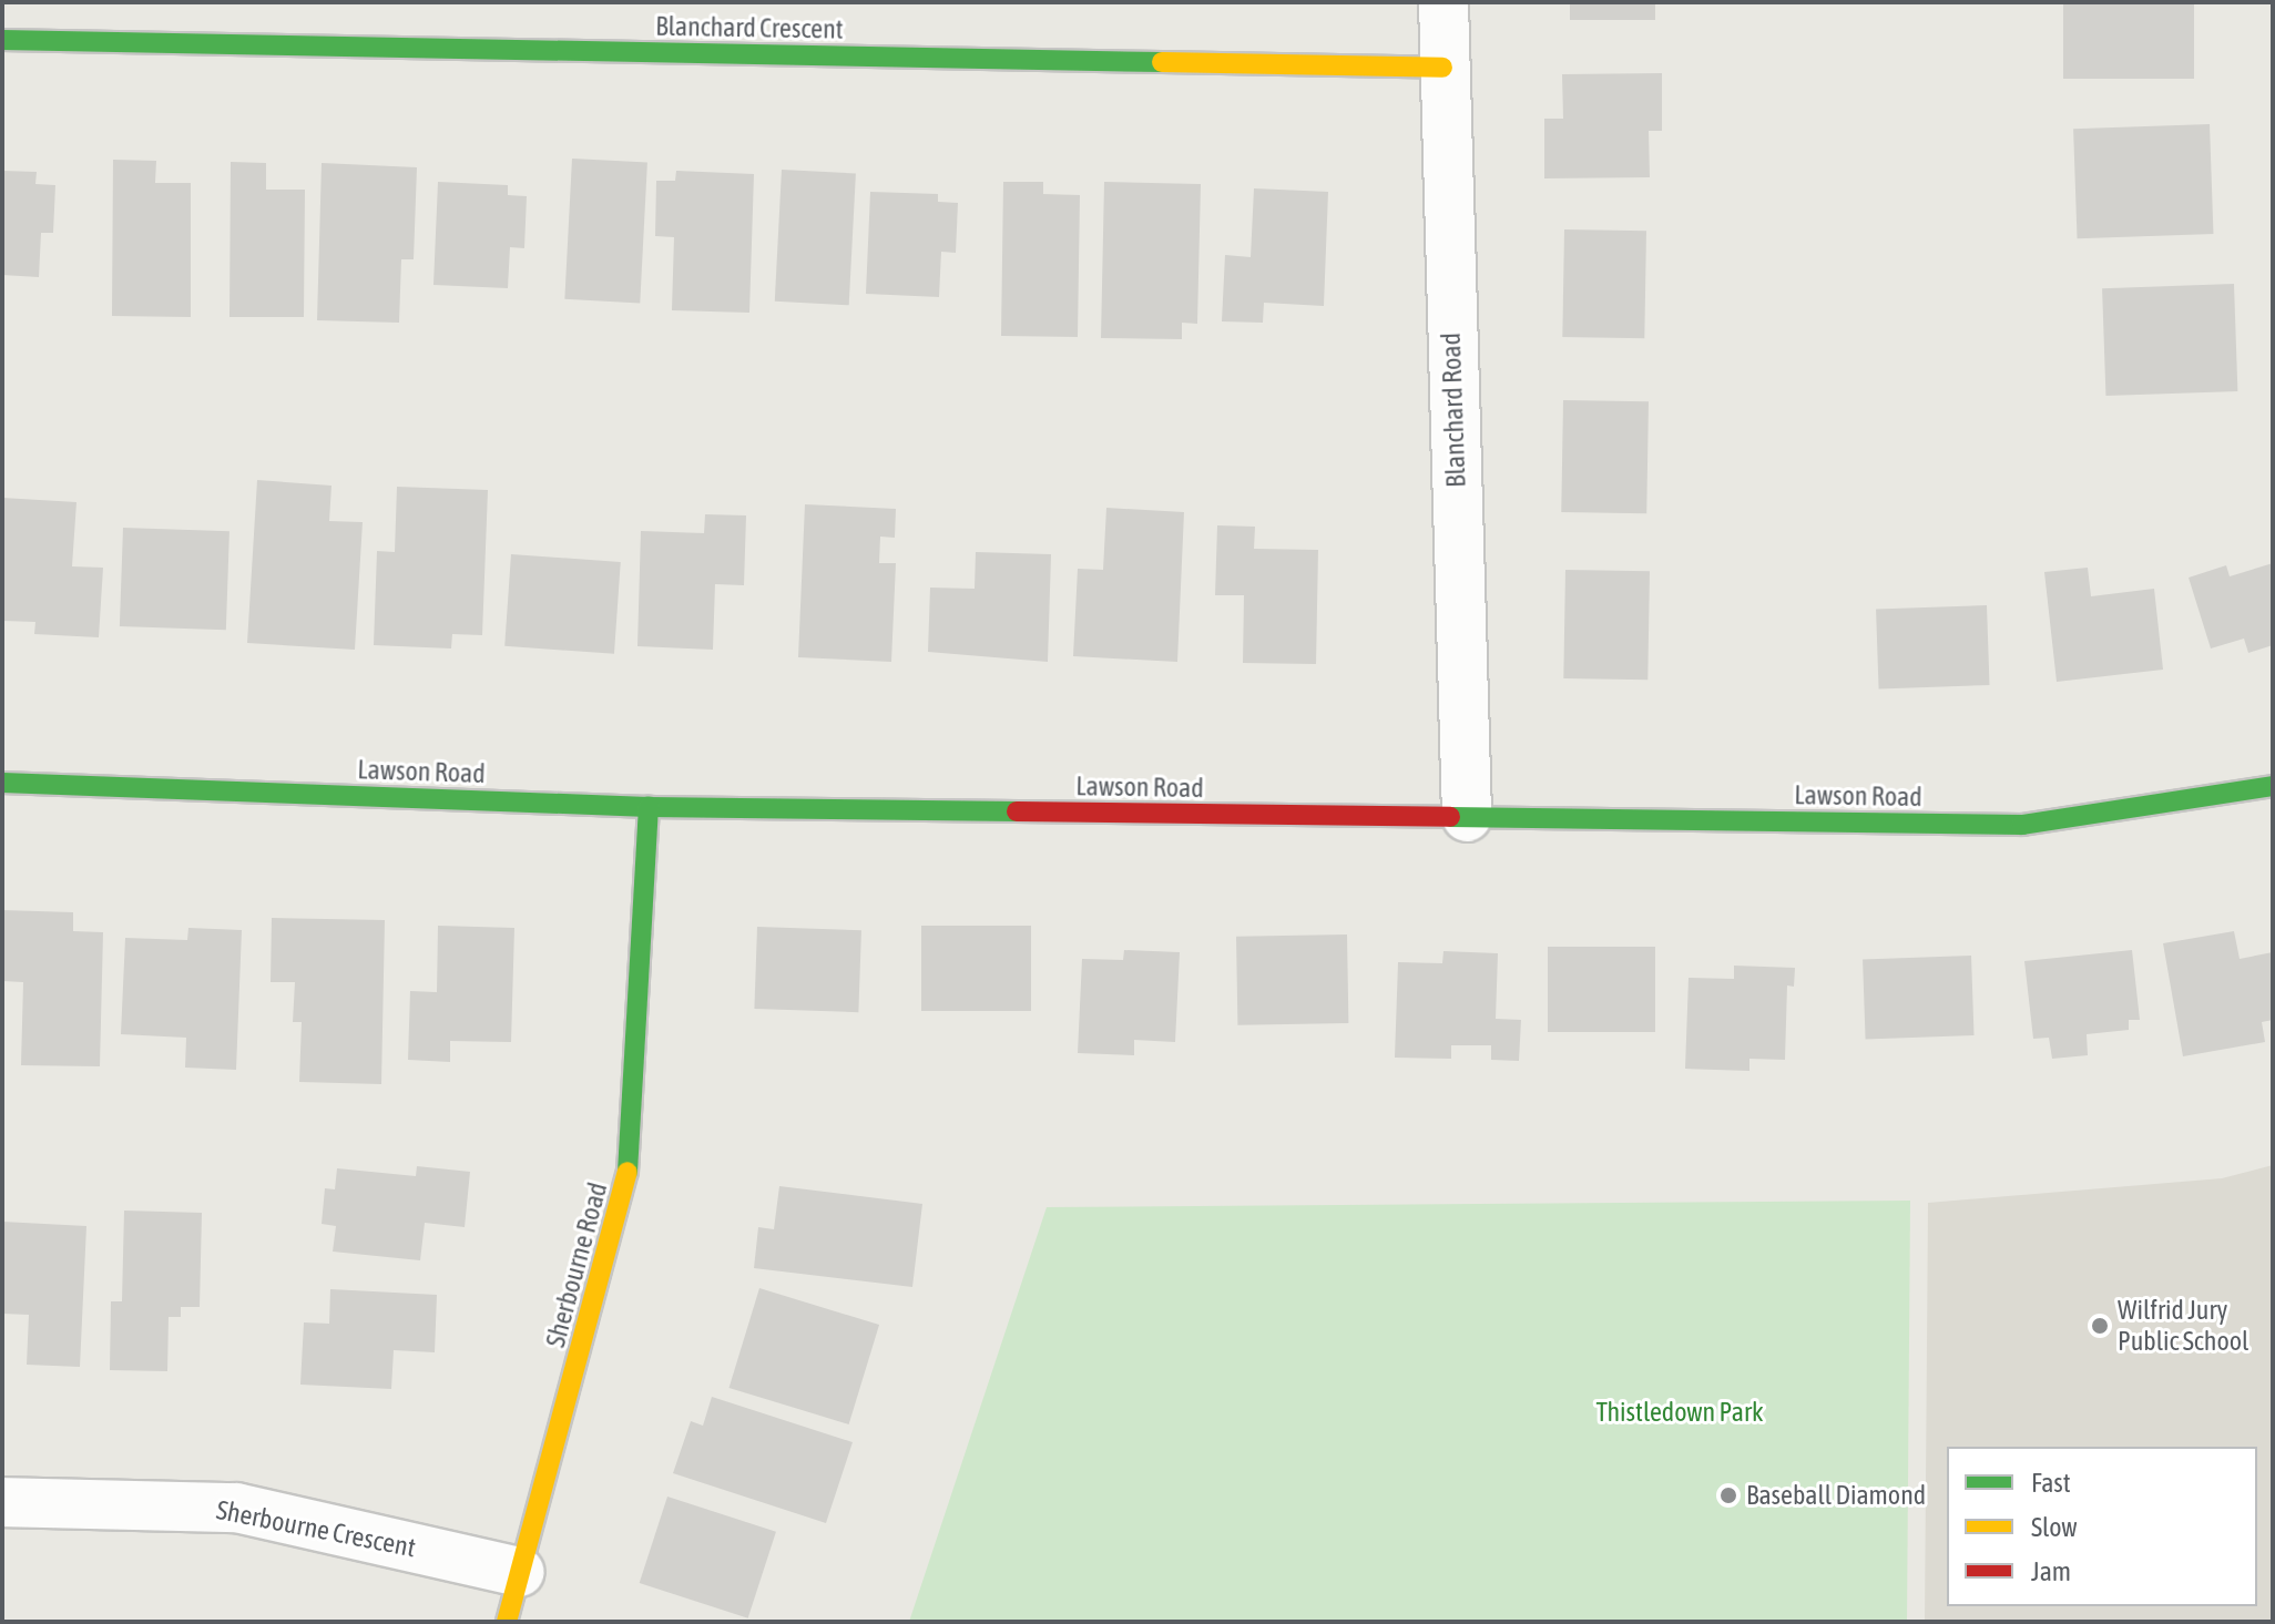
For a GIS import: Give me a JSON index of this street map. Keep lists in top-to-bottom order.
{
  "streets": {
    "street": [
      "Blanchard Crescent",
      "Blanchard Road",
      "Lawson Road",
      "Sherbourne Road",
      "Sherbourne Crescent"
    ]
  },
  "crossings": [
    ["Blanchard Crescent", "Blanchard Road"],
    ["Blanchard Road", "Lawson Road"],
    ["Lawson Road", "Sherbourne Road"],
    ["Sherbourne Road", "Sherbourne Crescent"]
  ],
  "parks": ["Thistledown Park"],
  "places": ["Wilfrid Jury Public School", "Baseball Diamond"],
  "legend": ["Fast", "Slow", "Jam"]
}
